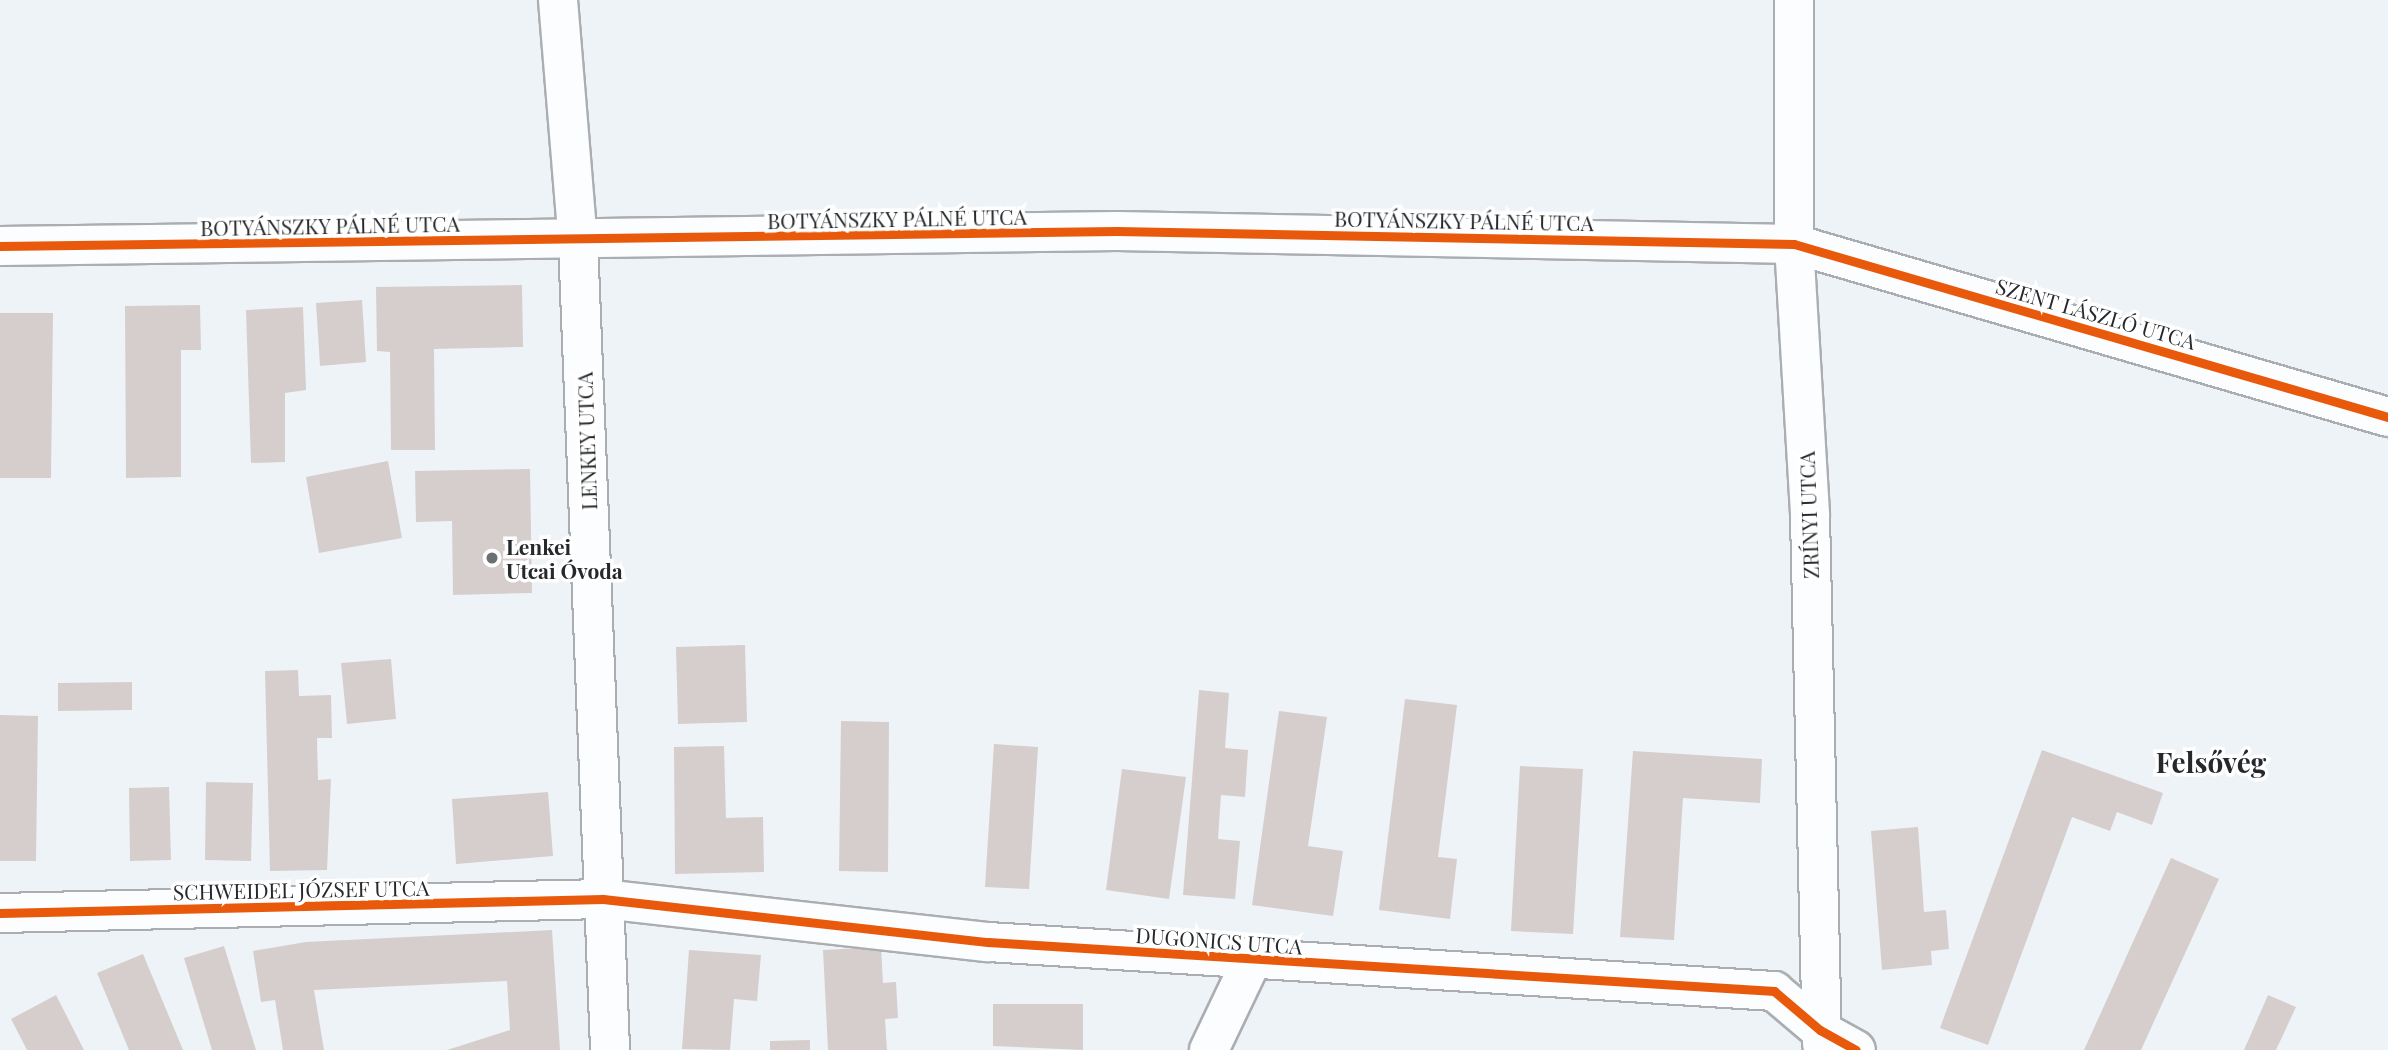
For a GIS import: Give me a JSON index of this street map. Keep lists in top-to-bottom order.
{
  "streets": {
    "street": [
      "BOTYÁNSZKY PÁLNÉ UTCA",
      "SZENT LÁSZLÓ UTCA",
      "LENKEY UTCA",
      "ZRÍNYI UTCA",
      "SCHWEIDEL JÓZSEF UTCA",
      "DUGONICS UTCA"
    ]
  },
  "crossings": [
    ["BOTYÁNSZKY PÁLNÉ UTCA", "SZENT LÁSZLÓ UTCA"],
    ["BOTYÁNSZKY PÁLNÉ UTCA", "LENKEY UTCA"],
    ["BOTYÁNSZKY PÁLNÉ UTCA", "ZRÍNYI UTCA"],
    ["SZENT LÁSZLÓ UTCA", "ZRÍNYI UTCA"],
    ["LENKEY UTCA", "SCHWEIDEL JÓZSEF UTCA"],
    ["LENKEY UTCA", "DUGONICS UTCA"],
    ["ZRÍNYI UTCA", "DUGONICS UTCA"],
    ["SCHWEIDEL JÓZSEF UTCA", "DUGONICS UTCA"]
  ],
  "districts": ["Felsővég"],
  "places": ["Lenkei Utcai Óvoda"]
}
